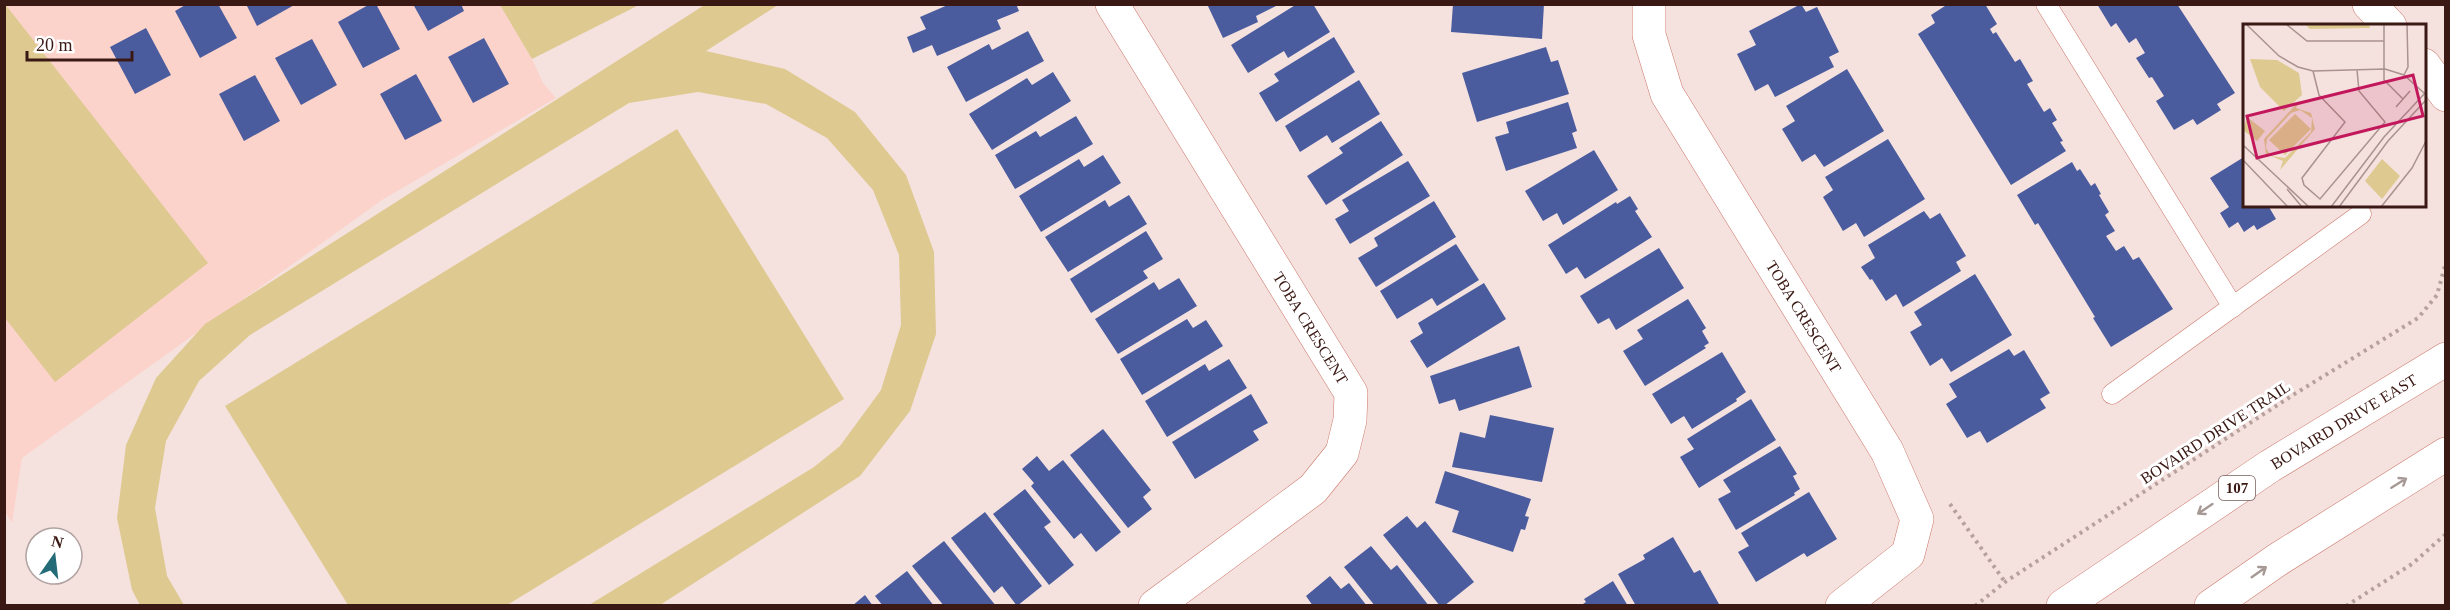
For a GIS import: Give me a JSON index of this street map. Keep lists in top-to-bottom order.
{
  "streets": {
    "street": ["TOBA CRESCENT", "BOVAIRD DRIVE EAST", "107"],
    "path": ["BOVAIRD DRIVE TRAIL"]
  },
  "scale_bar": "20 m",
  "north": "top"
}
